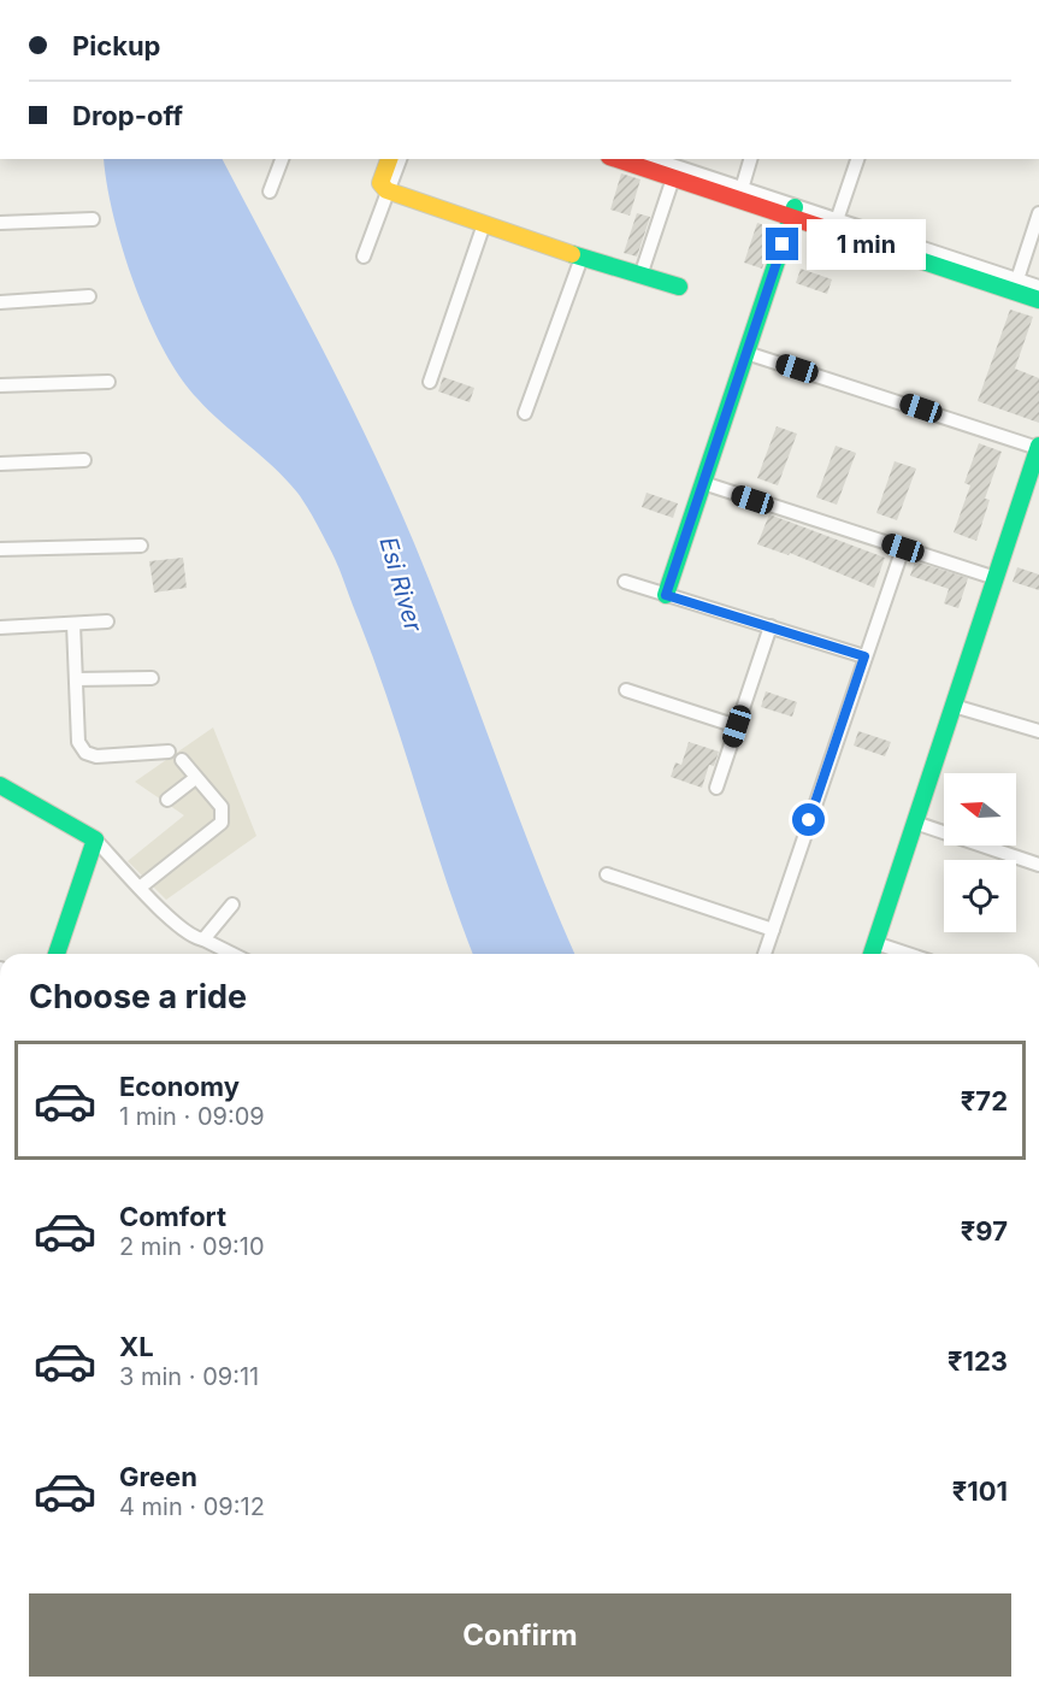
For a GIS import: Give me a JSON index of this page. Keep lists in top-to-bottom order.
{
  "water": ["Esi River"],
  "north": "left",
  "page": {
    "banner": ["Pickup", "Drop-off"],
    "bubble": "1 min",
    "heading": "Choose a ride",
    "list": [
      {
        "name": "Economy",
        "note": "1 min · 09:09",
        "value": "₹72"
      },
      {
        "name": "Comfort",
        "note": "2 min · 09:10",
        "value": "₹97"
      },
      {
        "name": "XL",
        "note": "3 min · 09:11",
        "value": "₹123"
      },
      {
        "name": "Green",
        "note": "4 min · 09:12",
        "value": "₹101"
      }
    ],
    "buttons": "Confirm"
  }
}
